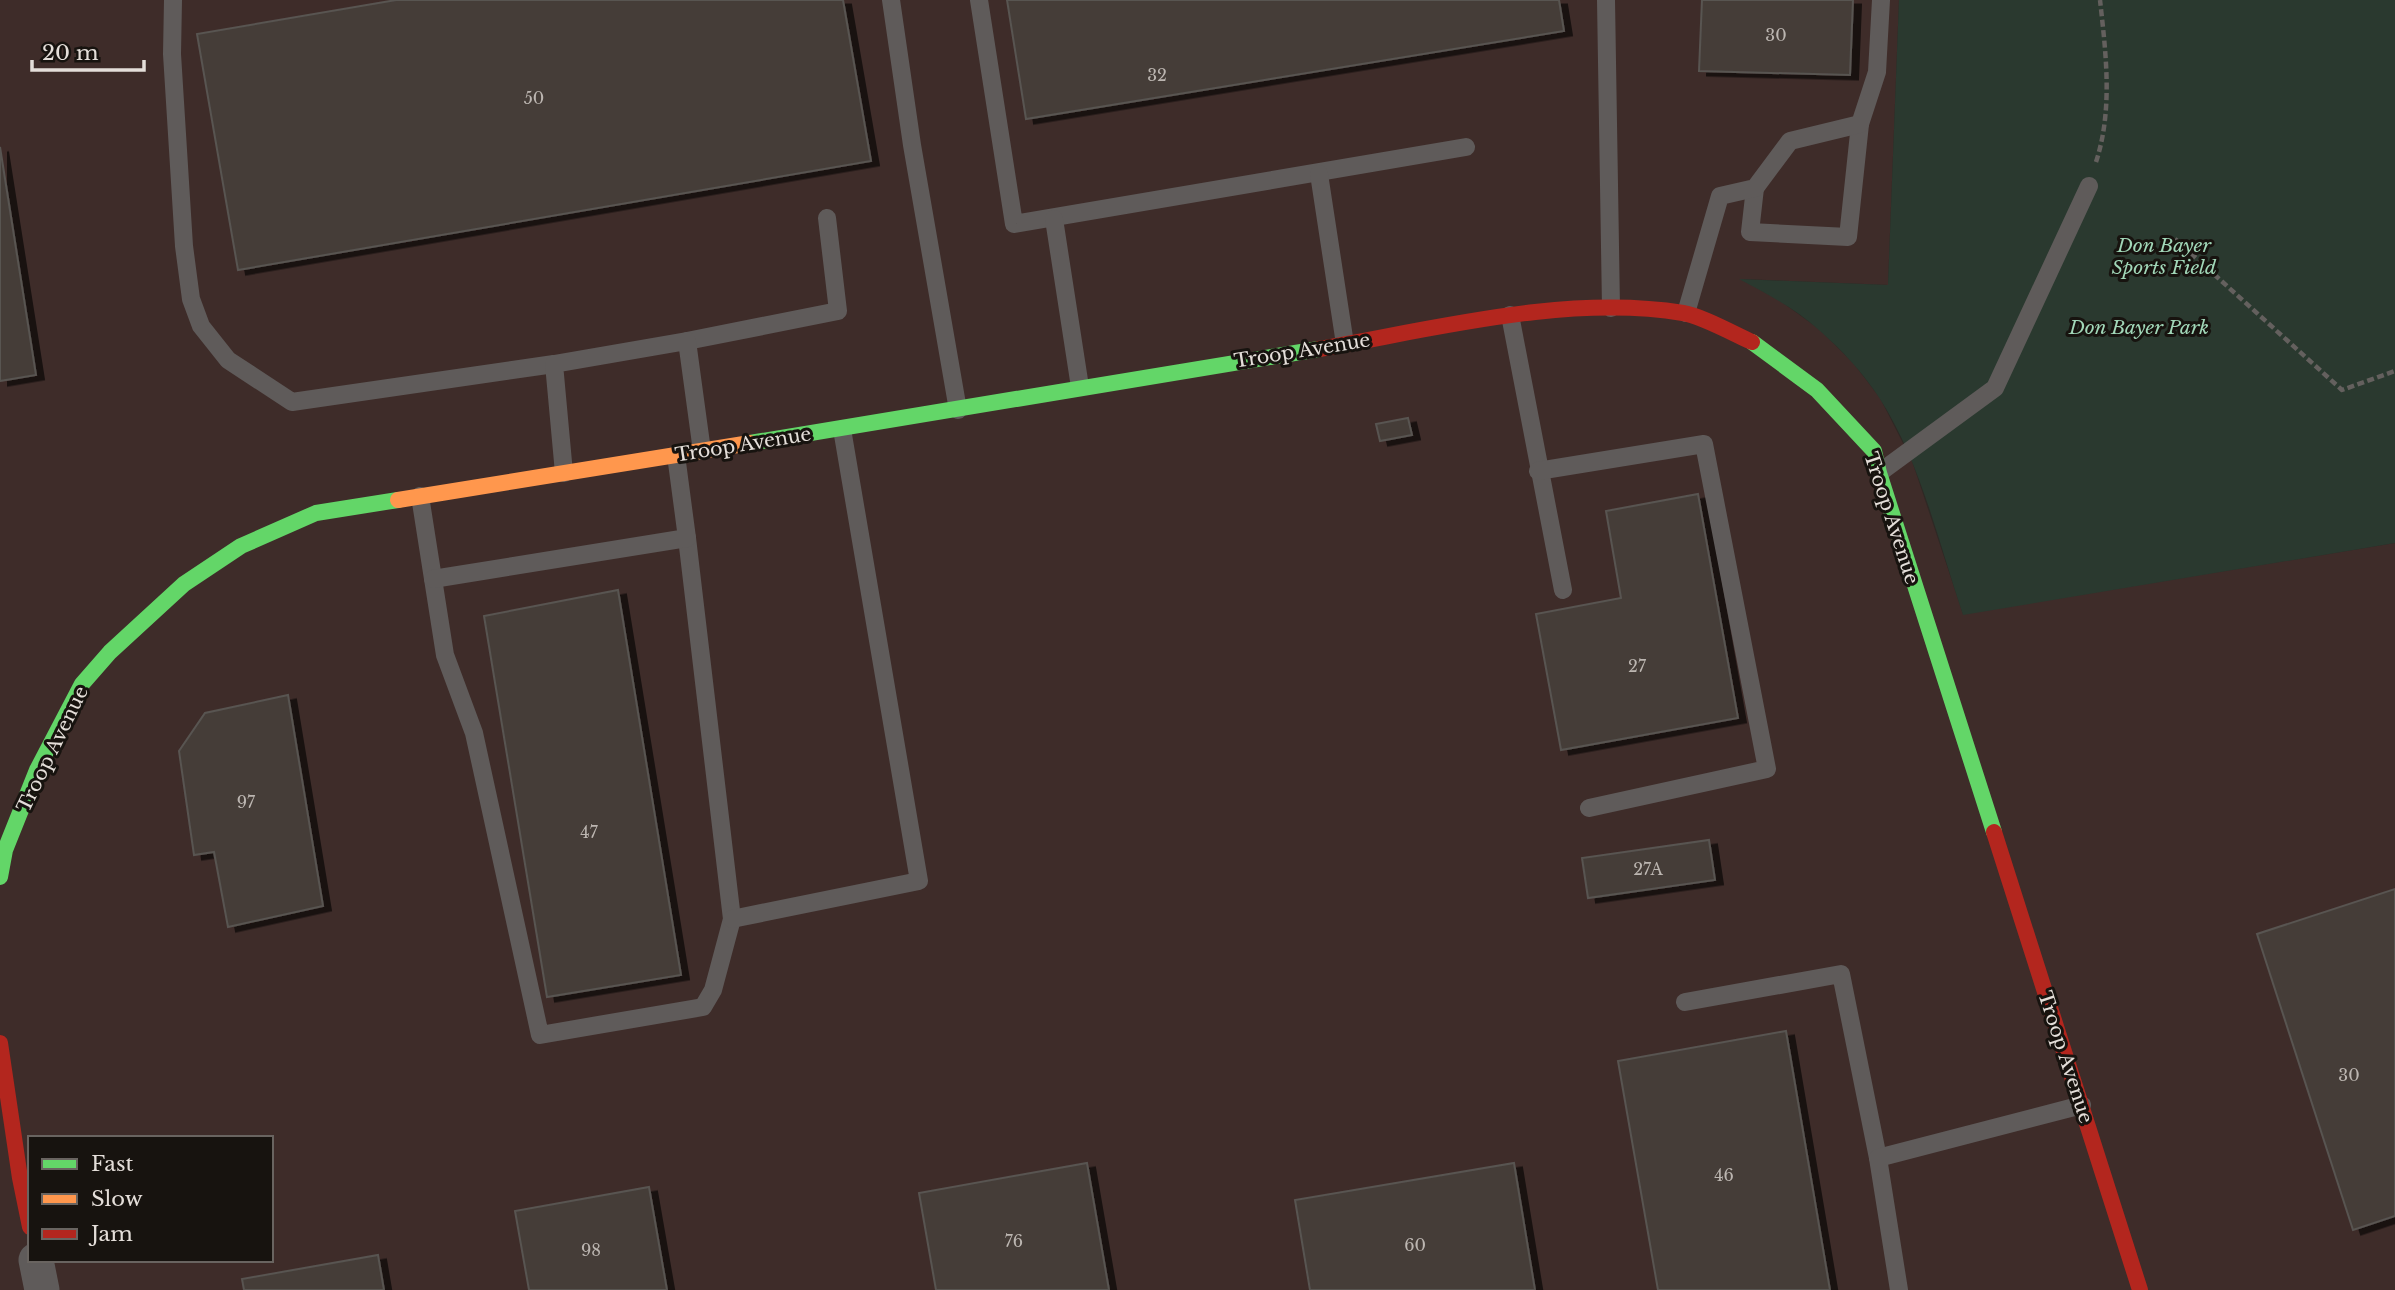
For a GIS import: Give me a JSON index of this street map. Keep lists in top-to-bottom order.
{
  "streets": {
    "street": ["Troop Avenue"]
  },
  "parks": ["Don Bayer Sports Field", "Don Bayer Park"],
  "house_numbers": [
    "30",
    "32",
    "50",
    "27",
    "97",
    "47",
    "27A",
    "30",
    "46",
    "76",
    "60",
    "98"
  ],
  "legend": ["Fast", "Slow", "Jam"],
  "scale_bar": "20 m"
}
